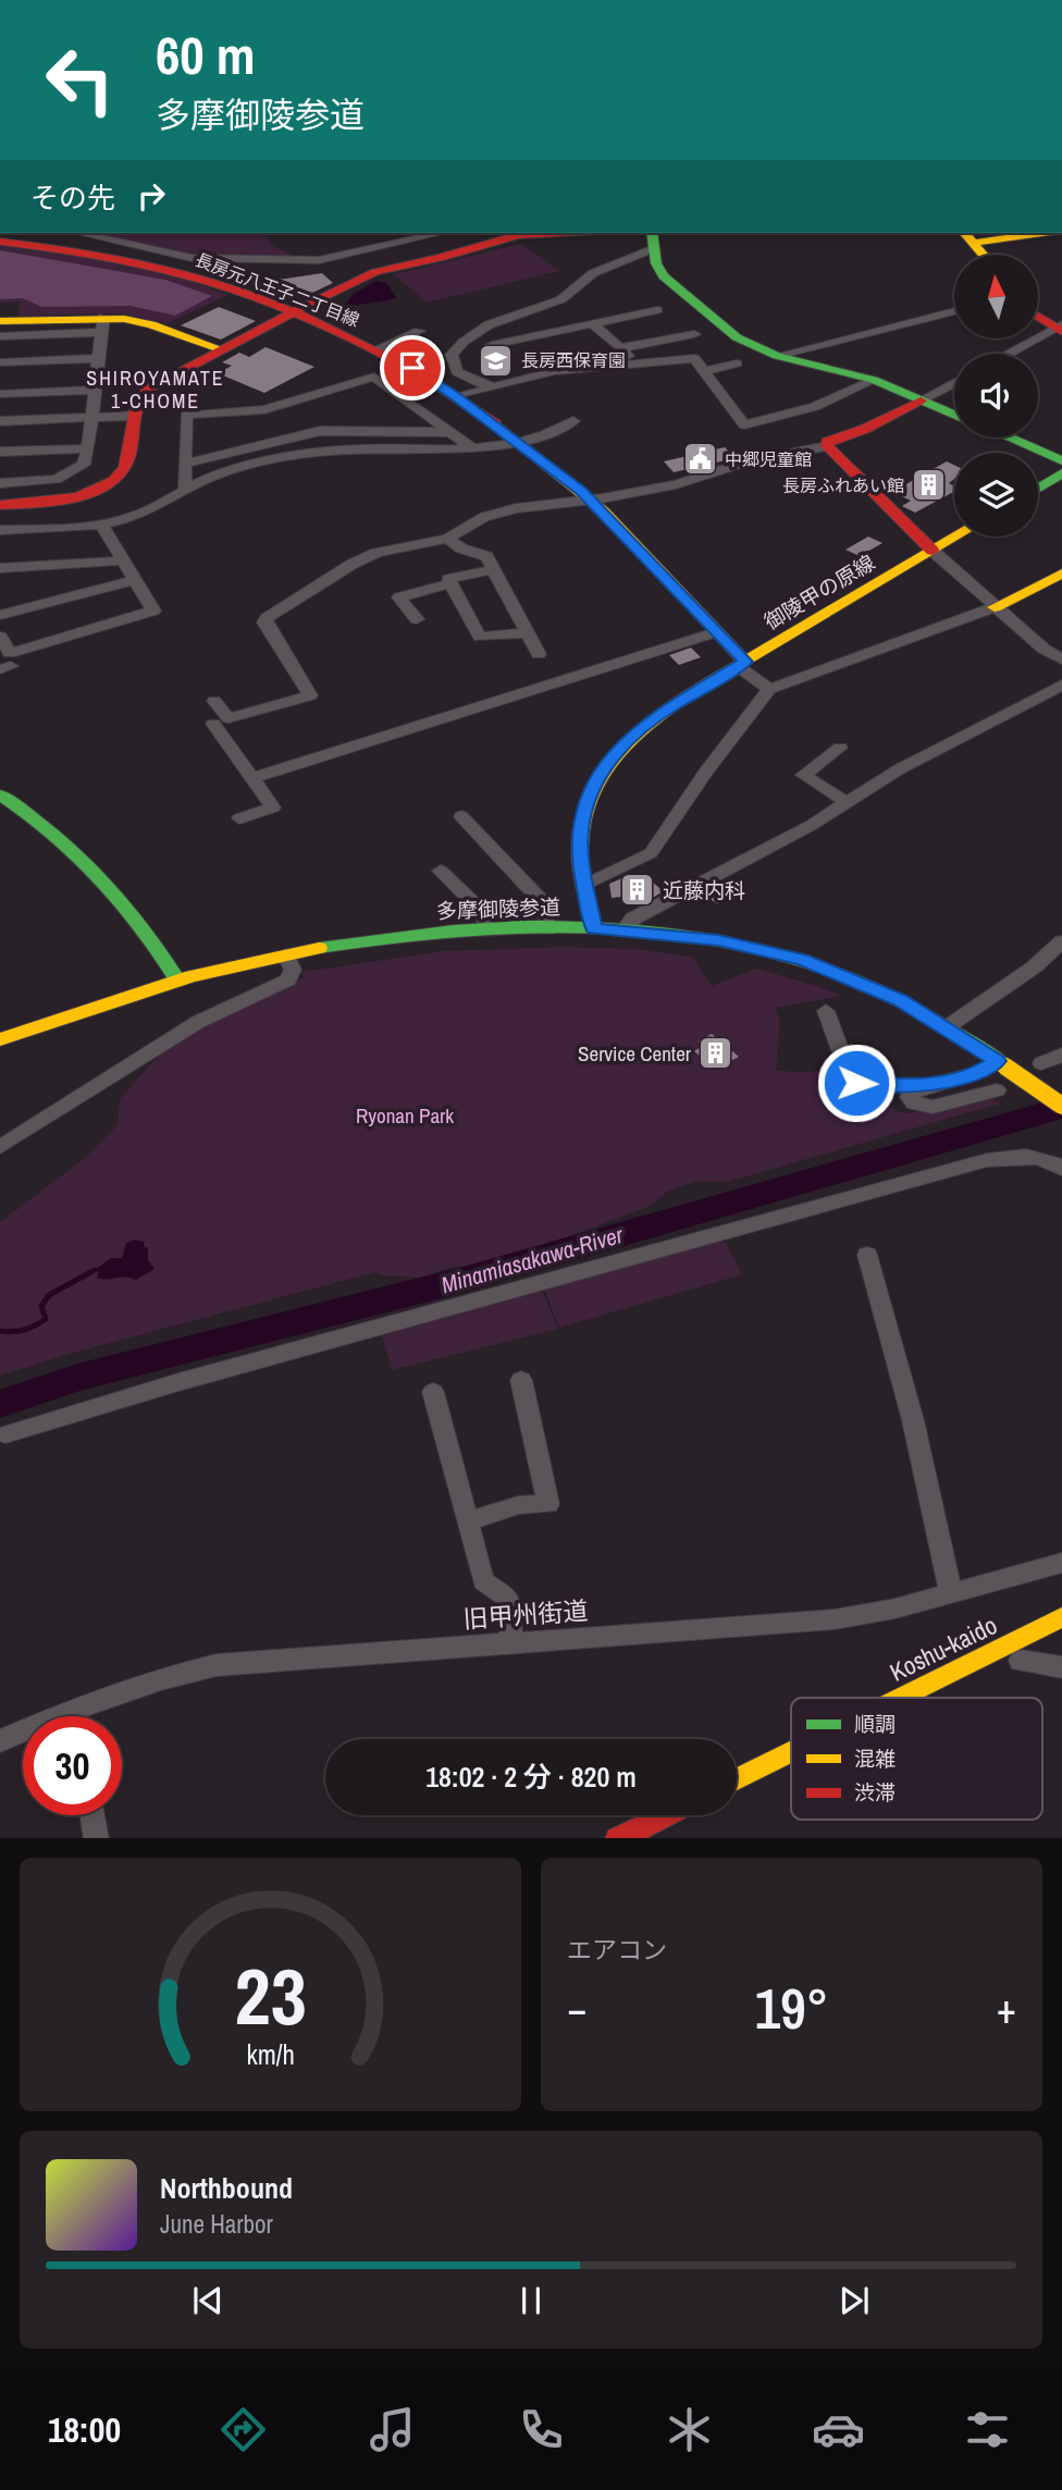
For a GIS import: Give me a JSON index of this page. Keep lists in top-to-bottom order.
{
  "streets": {
    "main road": [
      "長房元八王子二丁目線",
      "御陵甲の原線",
      "多摩御陵参道",
      "Koshu-kaido"
    ],
    "street": ["旧甲州街道"]
  },
  "crossings": [
    ["長房元八王子二丁目線", "御陵甲の原線"],
    ["御陵甲の原線", "多摩御陵参道"]
  ],
  "districts": ["SHIROYAMATE 1-CHOME"],
  "water": ["Minamiasakawa-River"],
  "parks": ["Ryonan Park"],
  "places": {
    "school or university": ["長房西保育園"],
    "public building": ["中郷児童館"],
    "building": ["長房ふれあい館", "近藤内科", "Service Center"]
  },
  "legend": ["順調", "混雑", "渋滞"],
  "north": "top",
  "page": {
    "turn": ["60 m", "多摩御陵参道"],
    "then": "その先",
    "limit": "30",
    "trip": "18:02 · 2 分 · 820 m",
    "tile": "エアコン",
    "heat": ["−", "19°", "+"],
    "song": ["Northbound", "June Harbor"],
    "tabs": "18:00",
    "gauge": ["23", "km/h"]
  }
}
